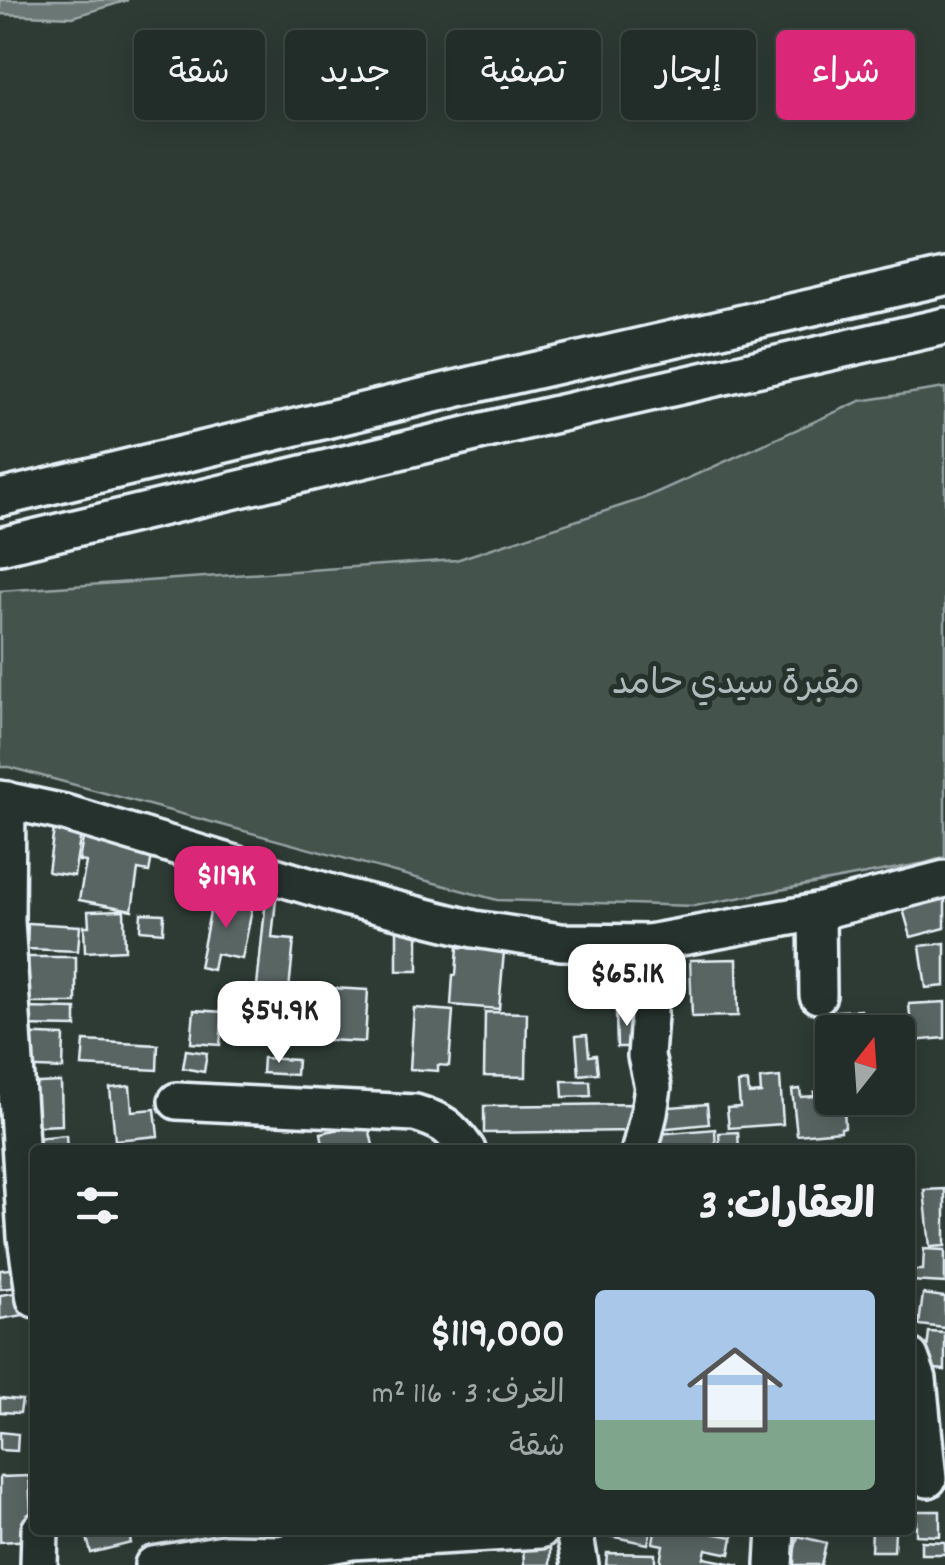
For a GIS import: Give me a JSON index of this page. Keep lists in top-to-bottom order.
{
  "parks": ["مقبرة سيدي حامد"],
  "north": "top",
  "page": {
    "chip": [
      "شراء",
      "إيجار",
      "تصفية",
      "جديد",
      "شقة"
    ],
    "price": ["$119K", "$65.1K", "$54.9K"],
    "heading": "العقارات: 3",
    "list": [
      {
        "name": "$119,000",
        "note": "الغرف: 3 · 116 m² · شقة"
      }
    ]
  }
}
